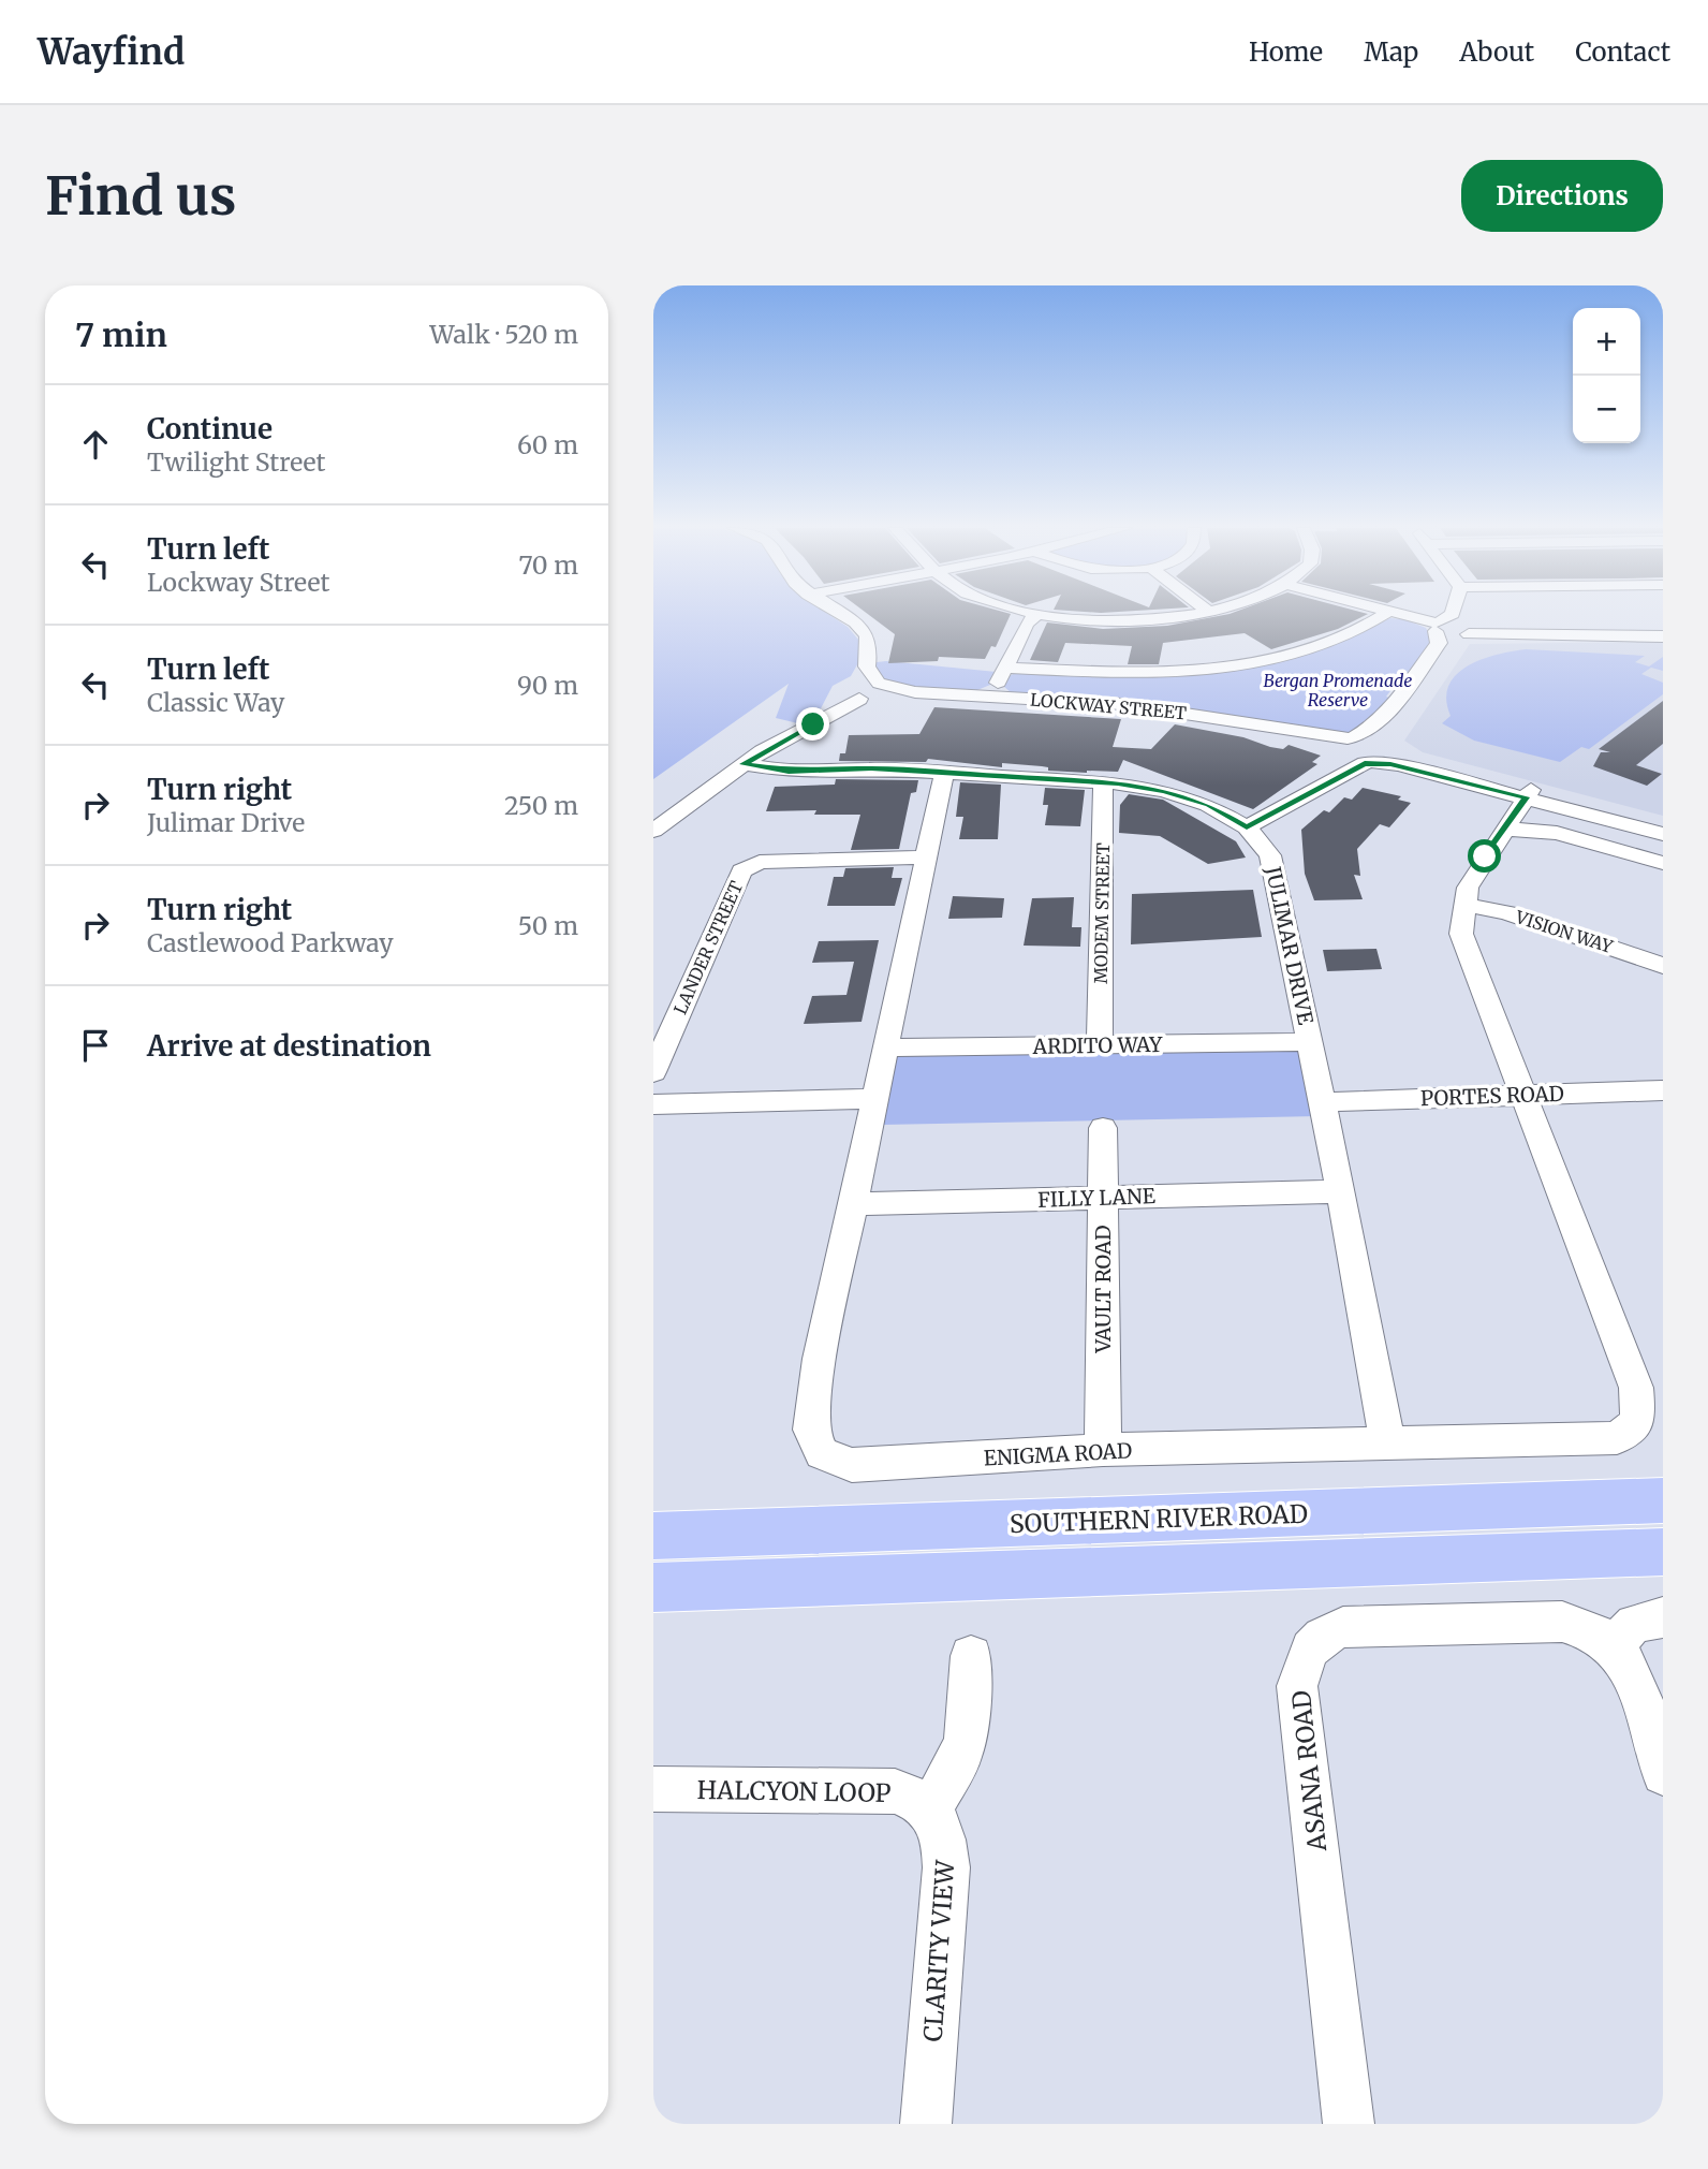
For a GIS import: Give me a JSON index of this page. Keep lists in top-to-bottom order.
{
  "streets": {
    "main road": ["SOUTHERN RIVER ROAD"],
    "street": [
      "LOCKWAY STREET",
      "MODEM STREET",
      "VISION WAY",
      "JULIMAR DRIVE",
      "LANDER STREET",
      "ARDITO WAY",
      "PORTES ROAD",
      "FILLY LANE",
      "VAULT ROAD",
      "ENIGMA ROAD",
      "ASANA ROAD",
      "HALCYON LOOP",
      "CLARITY VIEW"
    ]
  },
  "crossings": [
    ["MODEM STREET", "JULIMAR DRIVE"],
    ["MODEM STREET", "ARDITO WAY"],
    ["JULIMAR DRIVE", "ARDITO WAY"],
    ["JULIMAR DRIVE", "PORTES ROAD"],
    ["JULIMAR DRIVE", "FILLY LANE"],
    ["JULIMAR DRIVE", "ENIGMA ROAD"],
    ["LANDER STREET", "ENIGMA ROAD"],
    ["ARDITO WAY", "ENIGMA ROAD"],
    ["PORTES ROAD", "ENIGMA ROAD"],
    ["FILLY LANE", "VAULT ROAD"],
    ["FILLY LANE", "ENIGMA ROAD"],
    ["VAULT ROAD", "ENIGMA ROAD"],
    ["HALCYON LOOP", "CLARITY VIEW"]
  ],
  "parks": ["Bergan Promenade Reserve"],
  "page": {
    "header": "Wayfind",
    "nav": [
      "Home",
      "Map",
      "About",
      "Contact"
    ],
    "buttons": "Directions",
    "title": "Find us",
    "heading": ["7 min", "Walk · 520 m"],
    "map_buttons": ["+", "−"],
    "list": [
      ["Continue", "Twilight Street", "60 m"],
      ["Turn left", "Lockway Street", "70 m"],
      ["Turn left", "Classic Way", "90 m"],
      ["Turn right", "Julimar Drive", "250 m"],
      ["Turn right", "Castlewood Parkway", "50 m"],
      "Arrive at destination"
    ]
  }
}
